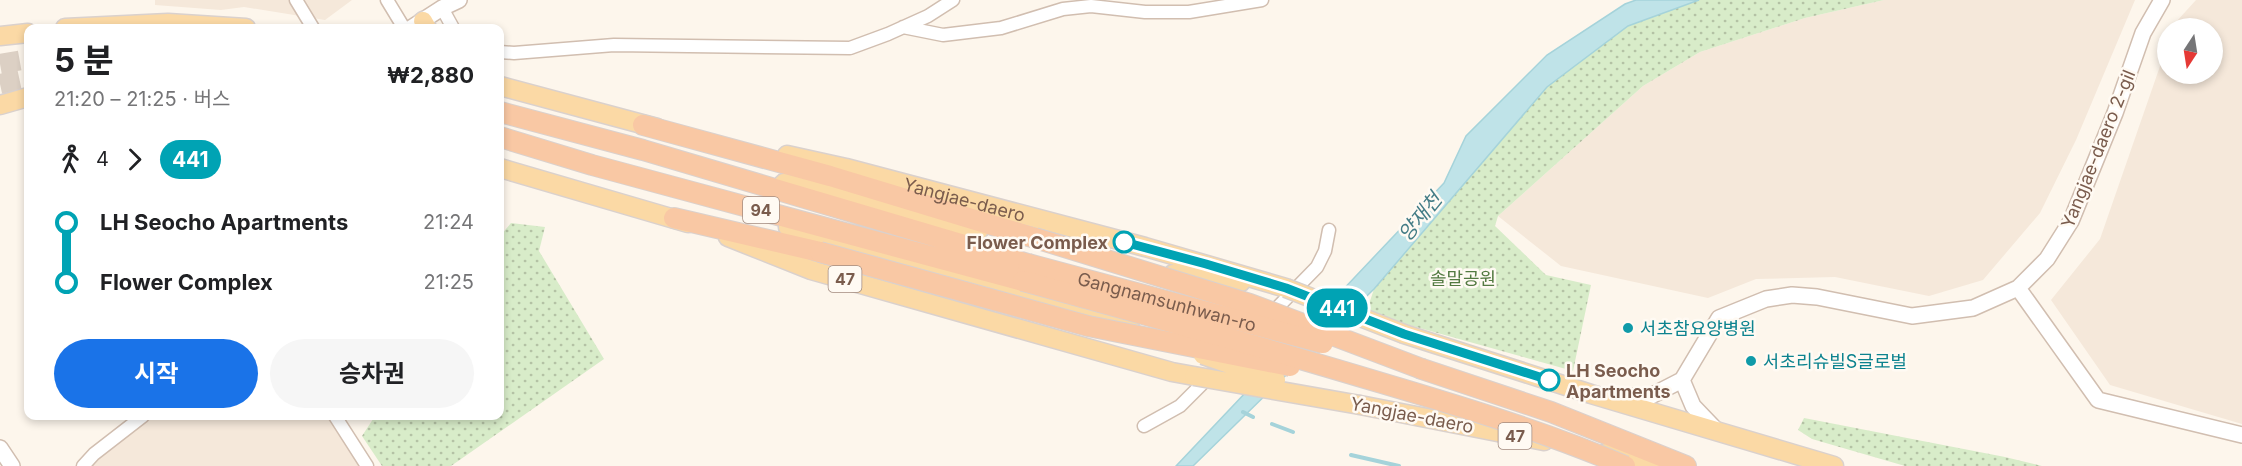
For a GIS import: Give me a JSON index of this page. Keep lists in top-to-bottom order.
{
  "streets": {
    "highway": ["94", "Gangnamsunhwan-ro"],
    "main road": ["Yangjae-daero", "47"],
    "street": ["Yangjae-daero 2-gil"]
  },
  "crossings": [
    ["94", "Gangnamsunhwan-ro"]
  ],
  "water": ["양재천"],
  "parks": ["솔말공원"],
  "places": [
    "Flower Complex",
    "서초참요양병원",
    "서초리슈빌S글로벌",
    "LH Seocho Apartments"
  ],
  "lines": ["bus line 441"],
  "north": "bottom",
  "page": {
    "on_map": "441",
    "heading": ["5 분", "21:20 – 21:25 · 버스", "₩2,880"],
    "legs": ["4", "441"],
    "list": [
      {
        "name": "LH Seocho Apartments",
        "value": "21:24"
      },
      {
        "name": "Flower Complex",
        "value": "21:25"
      }
    ],
    "buttons": ["시작", "승차권"]
  }
}
